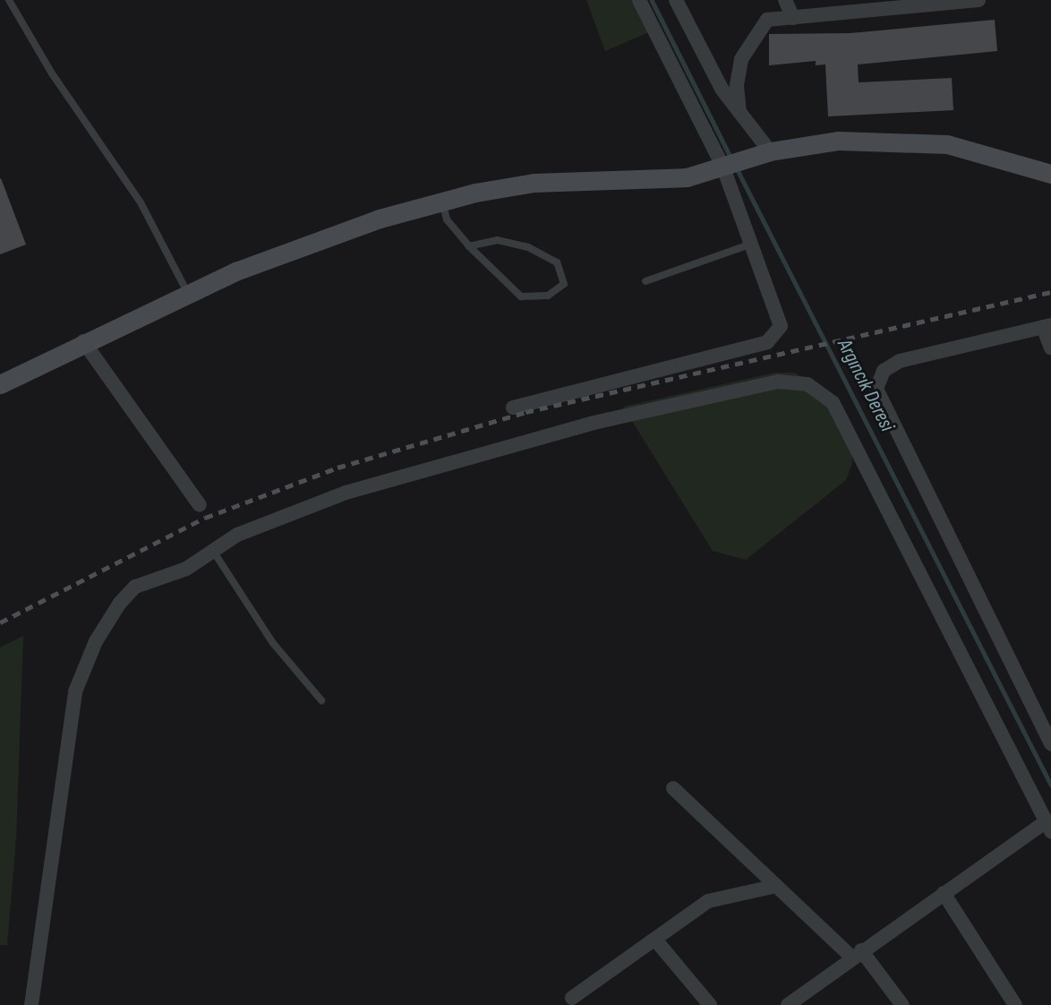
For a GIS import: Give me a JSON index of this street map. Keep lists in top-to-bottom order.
{
  "water": ["Argıncık Deresi"]
}
